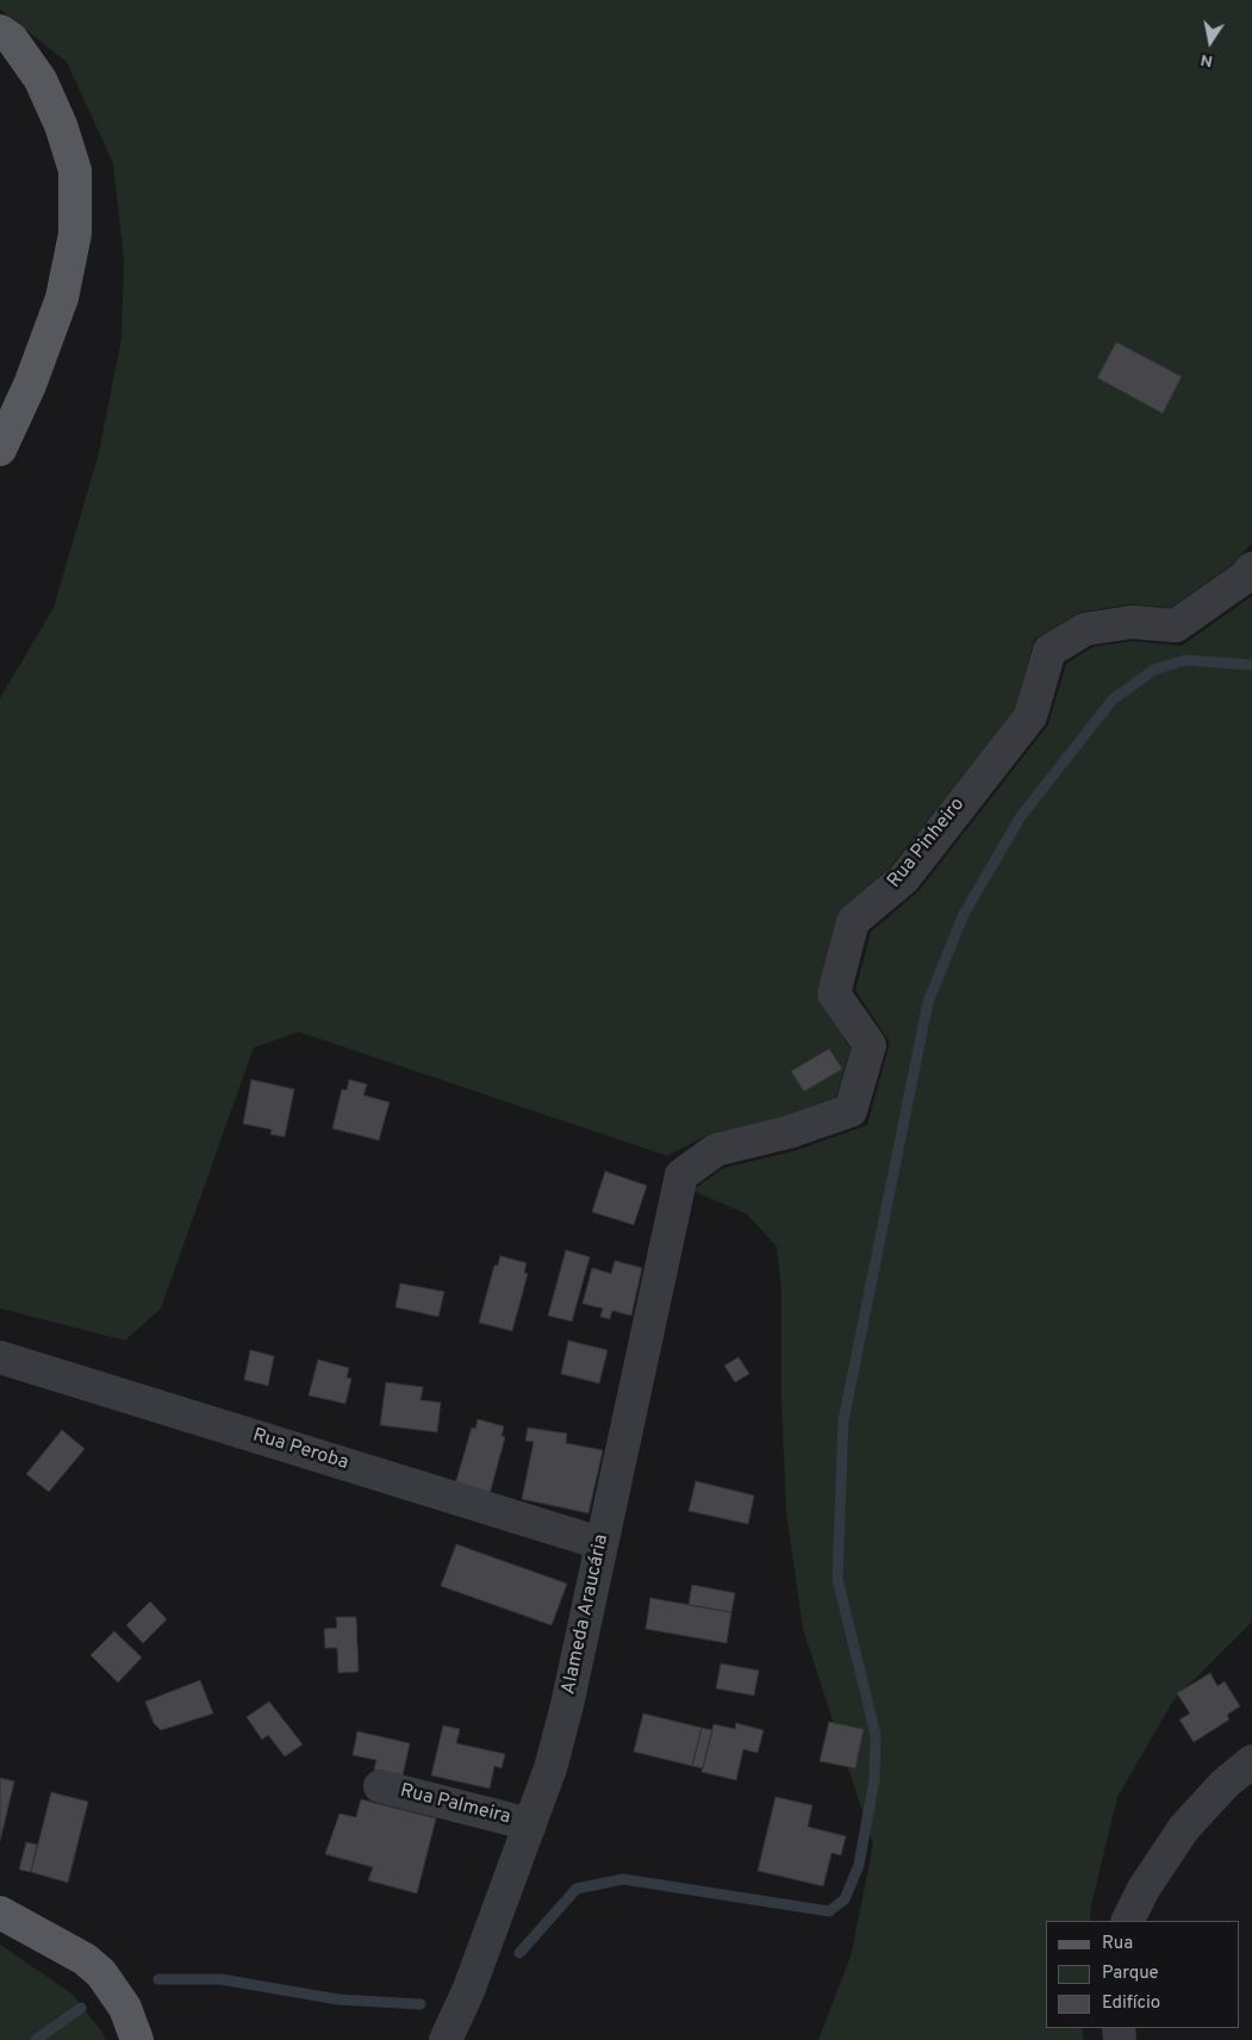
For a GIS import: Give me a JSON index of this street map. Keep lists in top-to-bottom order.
{
  "streets": {
    "street": [
      "Rua Pinheiro",
      "Rua Peroba",
      "Alameda Araucária",
      "Rua Palmeira"
    ]
  },
  "crossings": [
    ["Rua Pinheiro", "Alameda Araucária"],
    ["Rua Peroba", "Alameda Araucária"],
    ["Alameda Araucária", "Rua Palmeira"]
  ],
  "legend": ["Rua", "Parque", "Edifício"],
  "north": "bottom"
}
